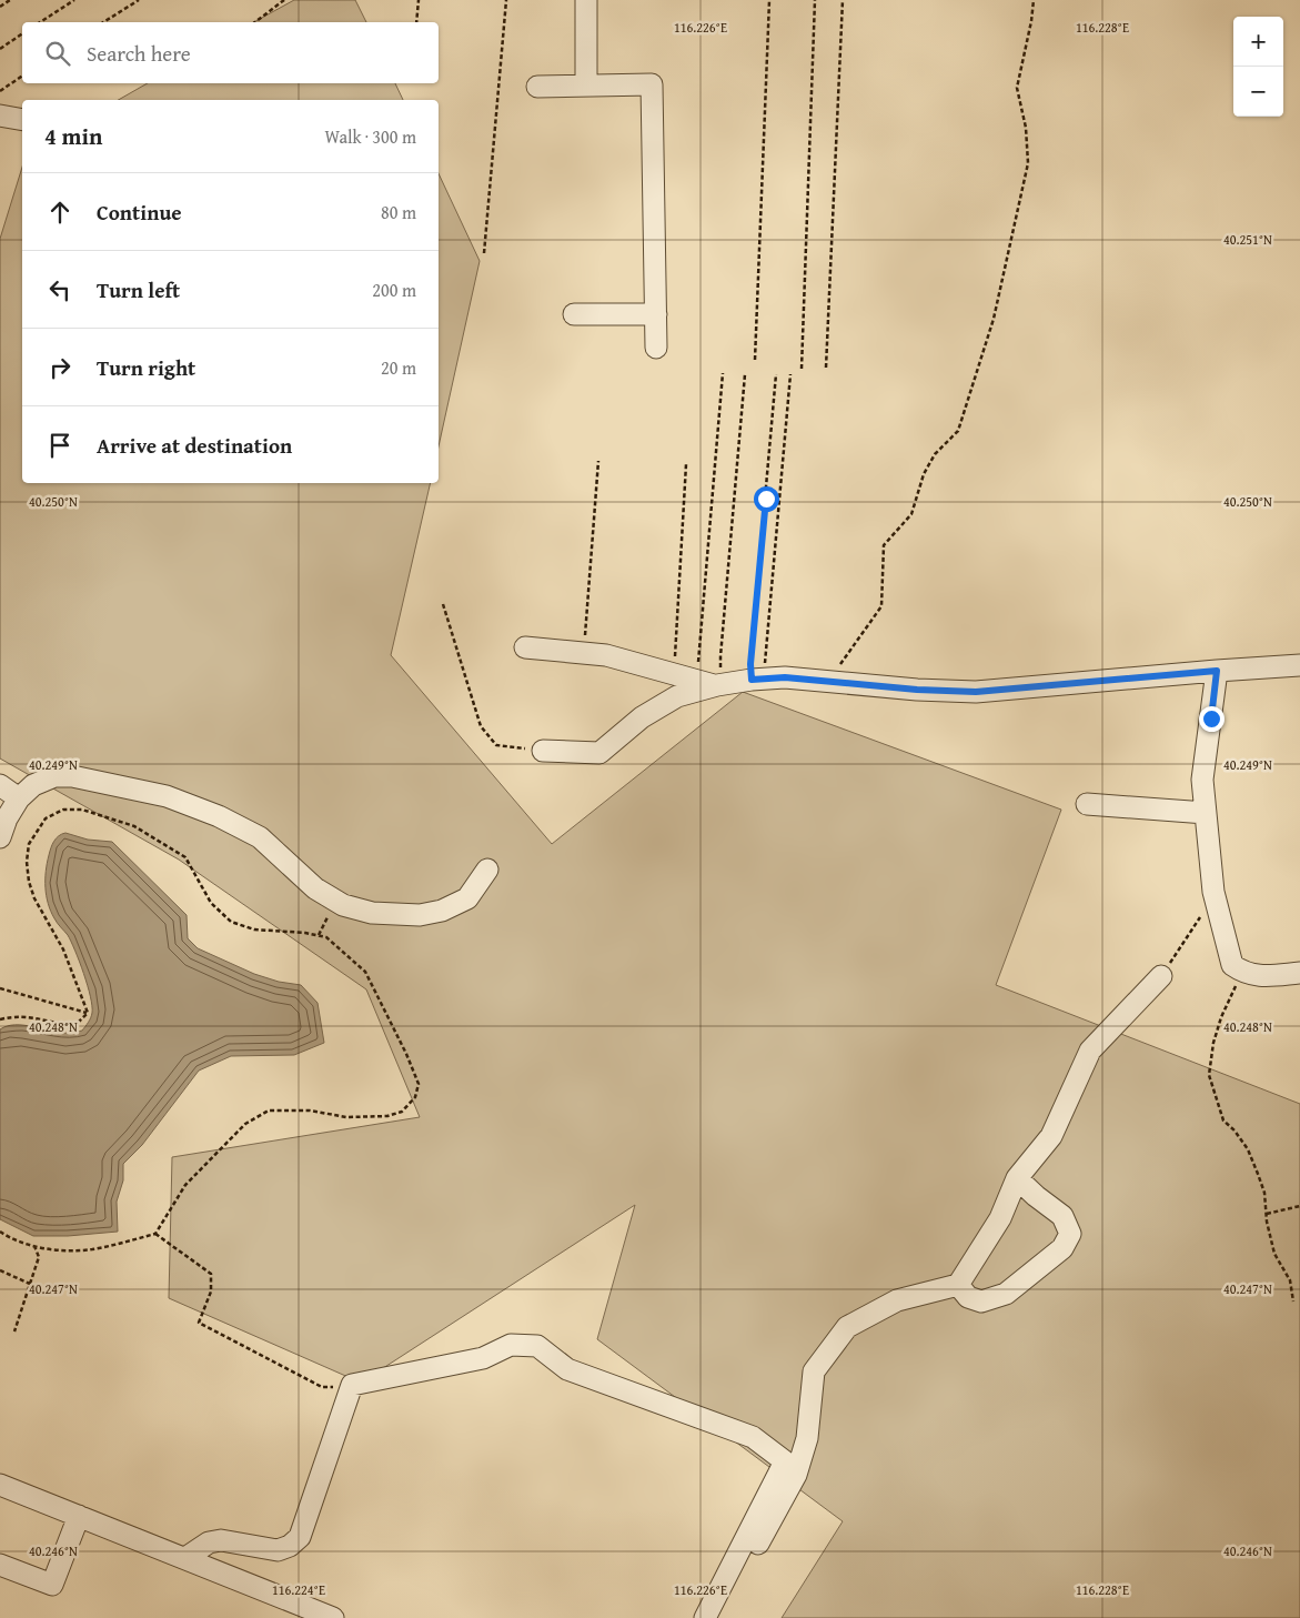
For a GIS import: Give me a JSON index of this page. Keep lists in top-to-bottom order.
{
  "page": {
    "map_buttons": ["+", "−"],
    "search": "Search here",
    "heading": ["4 min", "Walk · 300 m"],
    "list": [
      ["Continue", "80 m"],
      ["Turn left", "200 m"],
      ["Turn right", "20 m"],
      "Arrive at destination"
    ]
  },
  "coordinates": [
    "116.226°E",
    "116.228°E",
    "40.251°N",
    "40.250°N",
    "40.249°N",
    "40.248°N",
    "40.247°N",
    "40.246°N",
    "116.224°E"
  ]
}
